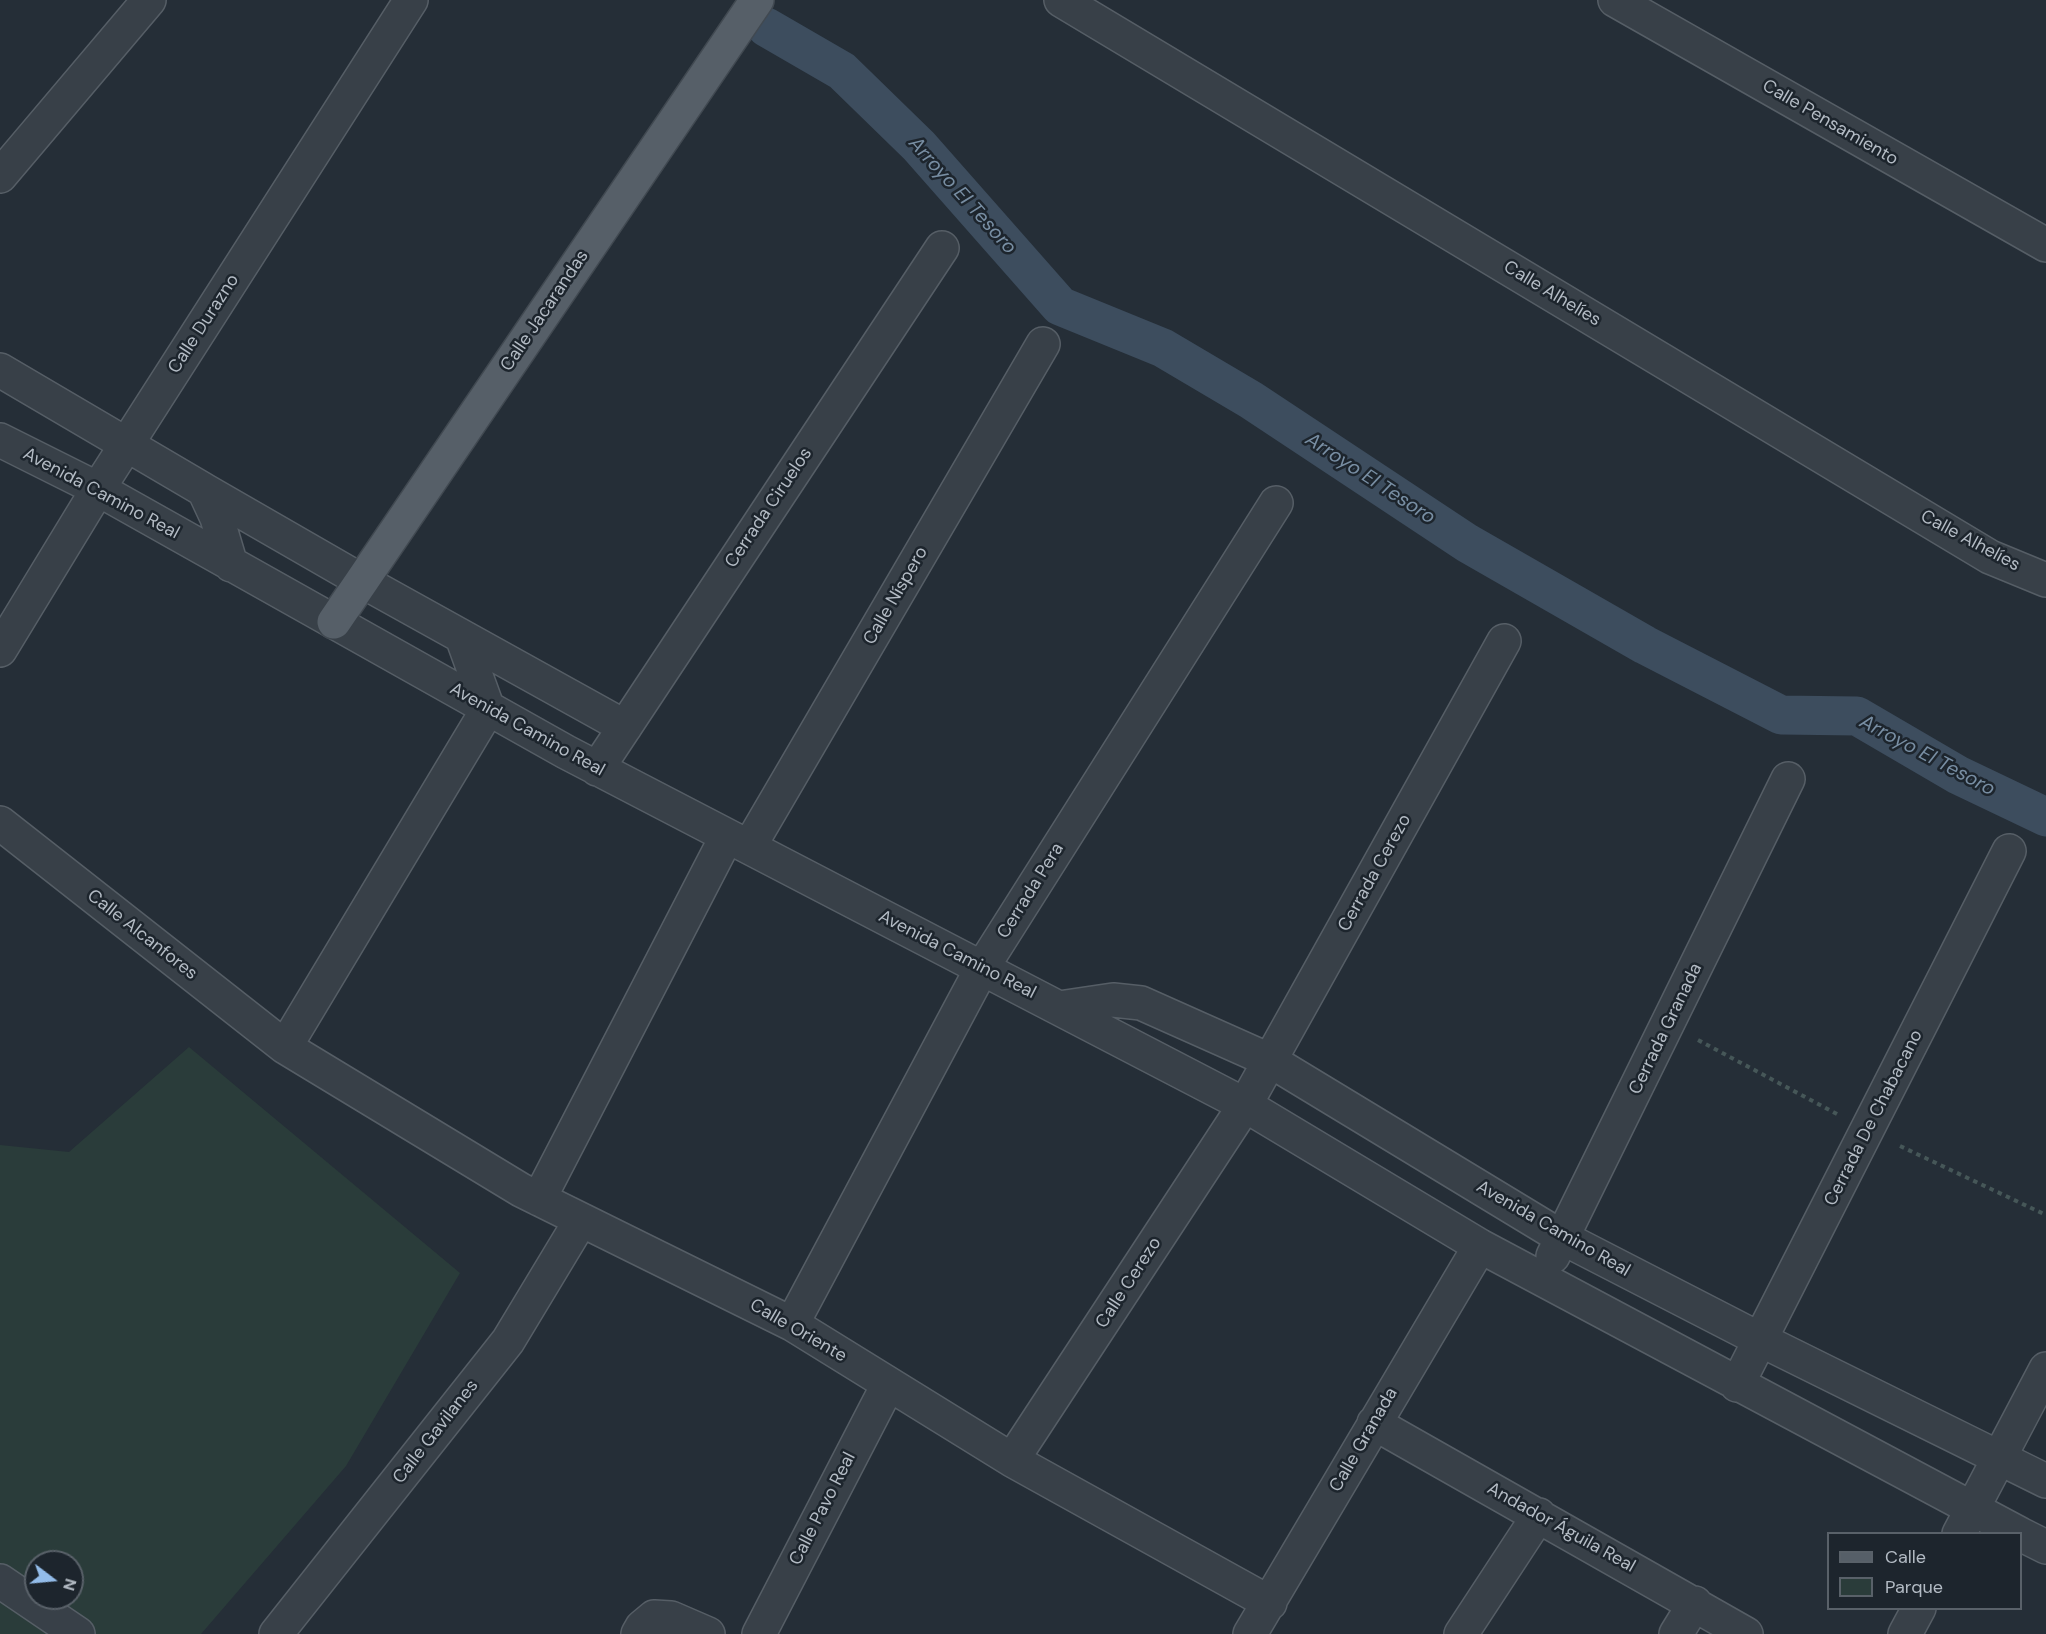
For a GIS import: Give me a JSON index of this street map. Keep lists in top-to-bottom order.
{
  "streets": {
    "main road": ["Calle Jacarandas"],
    "street": [
      "Calle Pensamiento",
      "Calle Alhelíes",
      "Calle Durazno",
      "Avenida Camino Real",
      "Cerrada Ciruelos",
      "Calle Níspero",
      "Cerrada Cerezo",
      "Cerrada Pera",
      "Calle Alcanfores",
      "Cerrada Granada",
      "Cerrada De Chabacano",
      "Calle Cerezo",
      "Calle Oriente",
      "Calle Gavilanes",
      "Calle Granada",
      "Calle Pavo Real",
      "Andador Águila Real"
    ]
  },
  "crossings": [
    ["Calle Jacarandas", "Avenida Camino Real"],
    ["Calle Durazno", "Avenida Camino Real"],
    ["Avenida Camino Real", "Cerrada Ciruelos"],
    ["Avenida Camino Real", "Calle Níspero"],
    ["Avenida Camino Real", "Cerrada Cerezo"],
    ["Avenida Camino Real", "Cerrada Pera"],
    ["Avenida Camino Real", "Cerrada Granada"],
    ["Avenida Camino Real", "Cerrada De Chabacano"],
    ["Avenida Camino Real", "Calle Cerezo"],
    ["Avenida Camino Real", "Calle Granada"],
    ["Calle Níspero", "Calle Oriente"],
    ["Cerrada Cerezo", "Calle Cerezo"],
    ["Cerrada Pera", "Calle Oriente"],
    ["Calle Alcanfores", "Calle Oriente"],
    ["Calle Cerezo", "Calle Oriente"],
    ["Calle Oriente", "Calle Gavilanes"],
    ["Calle Oriente", "Calle Granada"],
    ["Calle Oriente", "Calle Pavo Real"],
    ["Calle Granada", "Andador Águila Real"]
  ],
  "water": ["Arroyo El Tesoro"],
  "legend": ["Calle", "Parque"],
  "north": "right"
}
